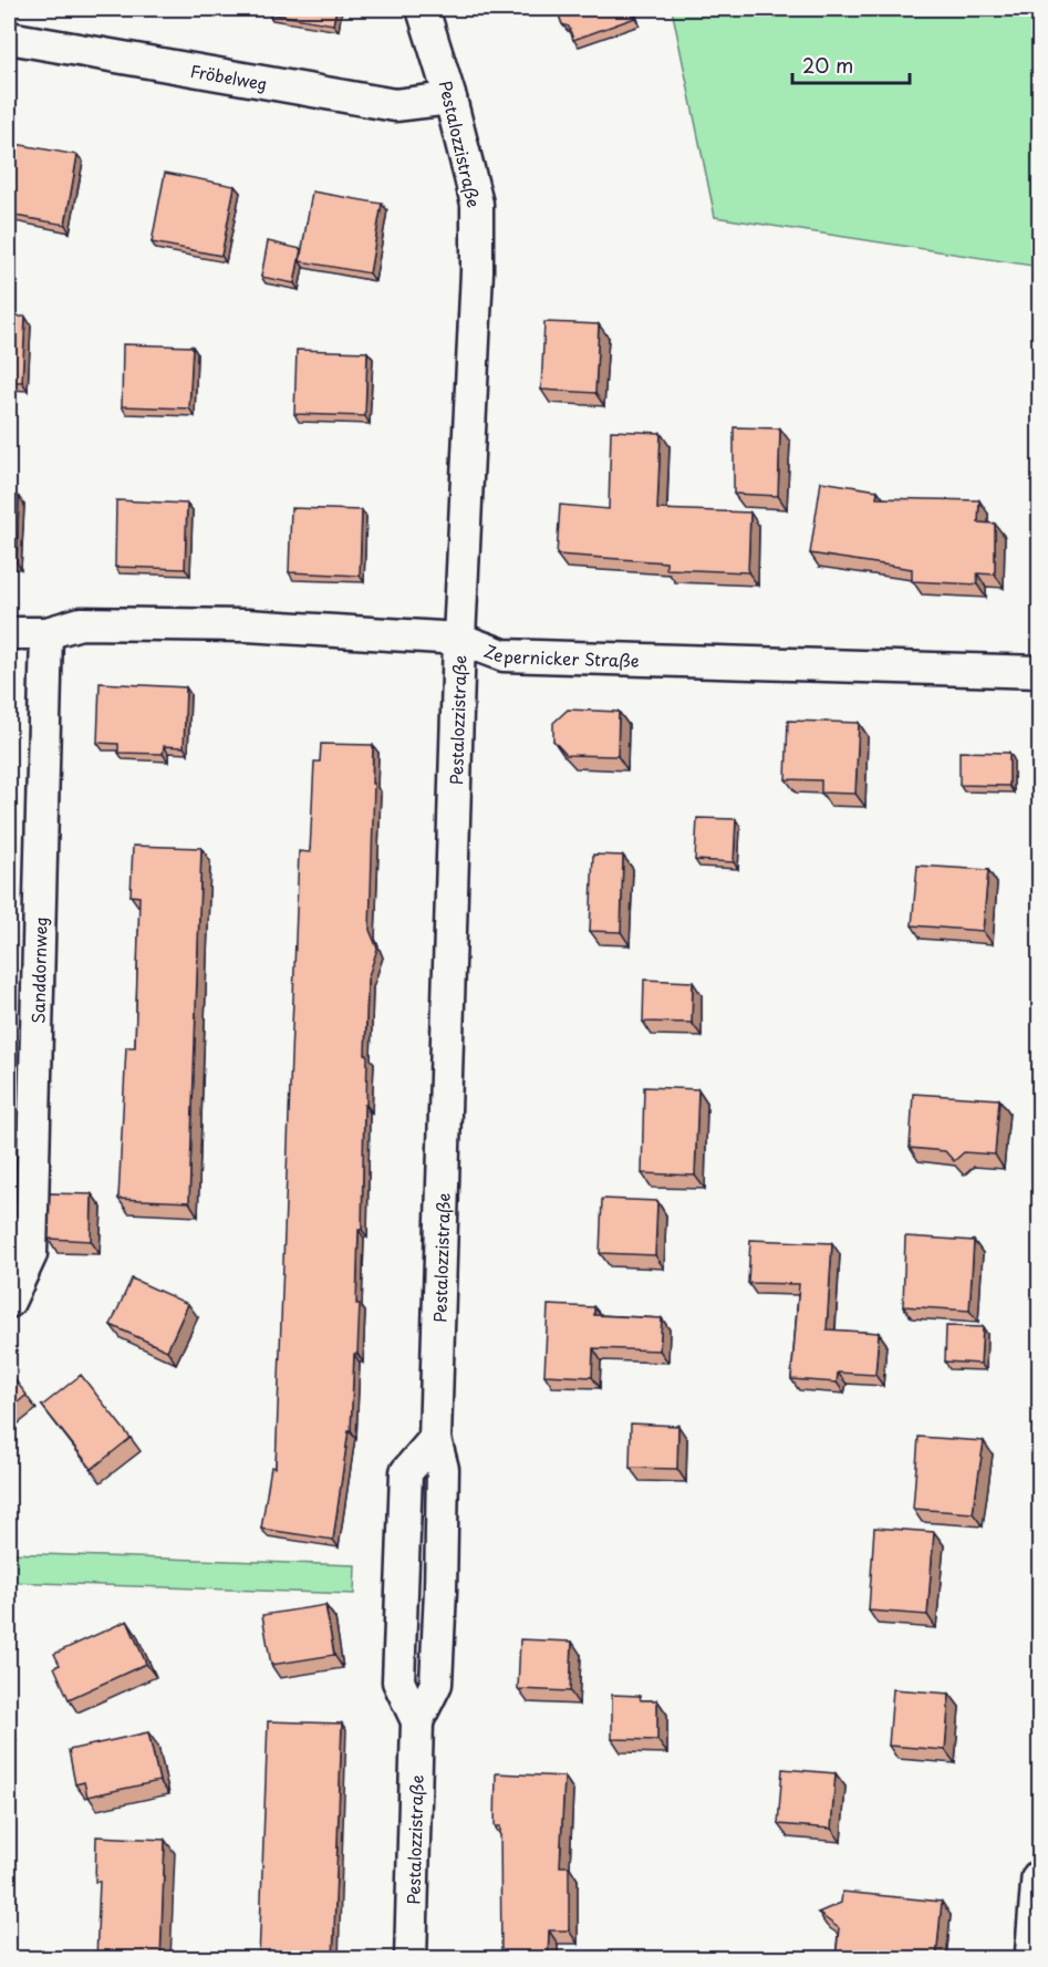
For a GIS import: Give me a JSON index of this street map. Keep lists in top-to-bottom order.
{
  "streets": {
    "street": [
      "Fröbelweg",
      "Pestalozzistraße",
      "Zepernicker Straße",
      "Sanddornweg"
    ]
  },
  "crossings": [
    ["Fröbelweg", "Pestalozzistraße"],
    ["Pestalozzistraße", "Zepernicker Straße"],
    ["Zepernicker Straße", "Sanddornweg"]
  ],
  "scale_bar": "20 m"
}
